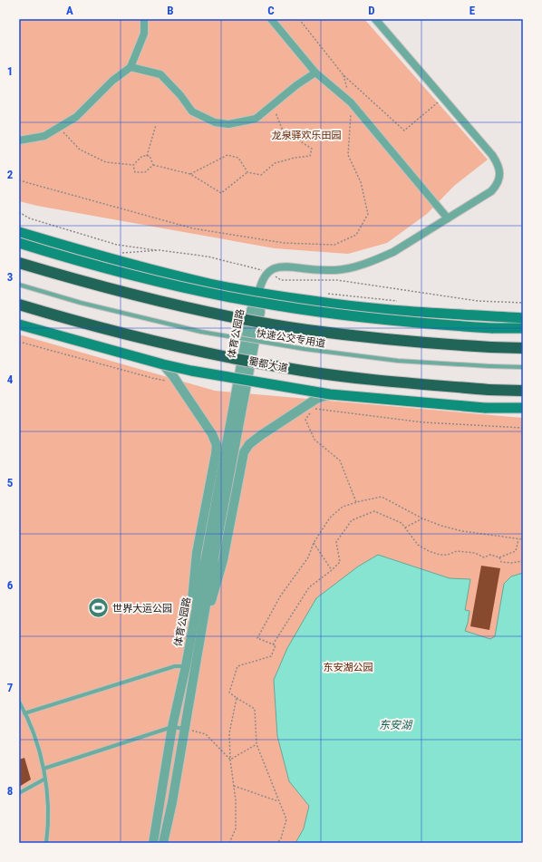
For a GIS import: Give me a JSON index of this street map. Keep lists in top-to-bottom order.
{
  "streets": {
    "highway": ["蜀都大道"],
    "street": ["体育公园路"],
    "lane": ["快速公交专用道"]
  },
  "water": ["东安湖"],
  "parks": ["龙泉驿欢乐田园", "东安湖公园"],
  "places": {
    "sports": ["世界大运公园"]
  },
  "grid": {
    "columns": [
      "A",
      "B",
      "C",
      "D",
      "E"
    ],
    "rows": [
      "1",
      "2",
      "3",
      "4",
      "5",
      "6",
      "7",
      "8"
    ]
  }
}
